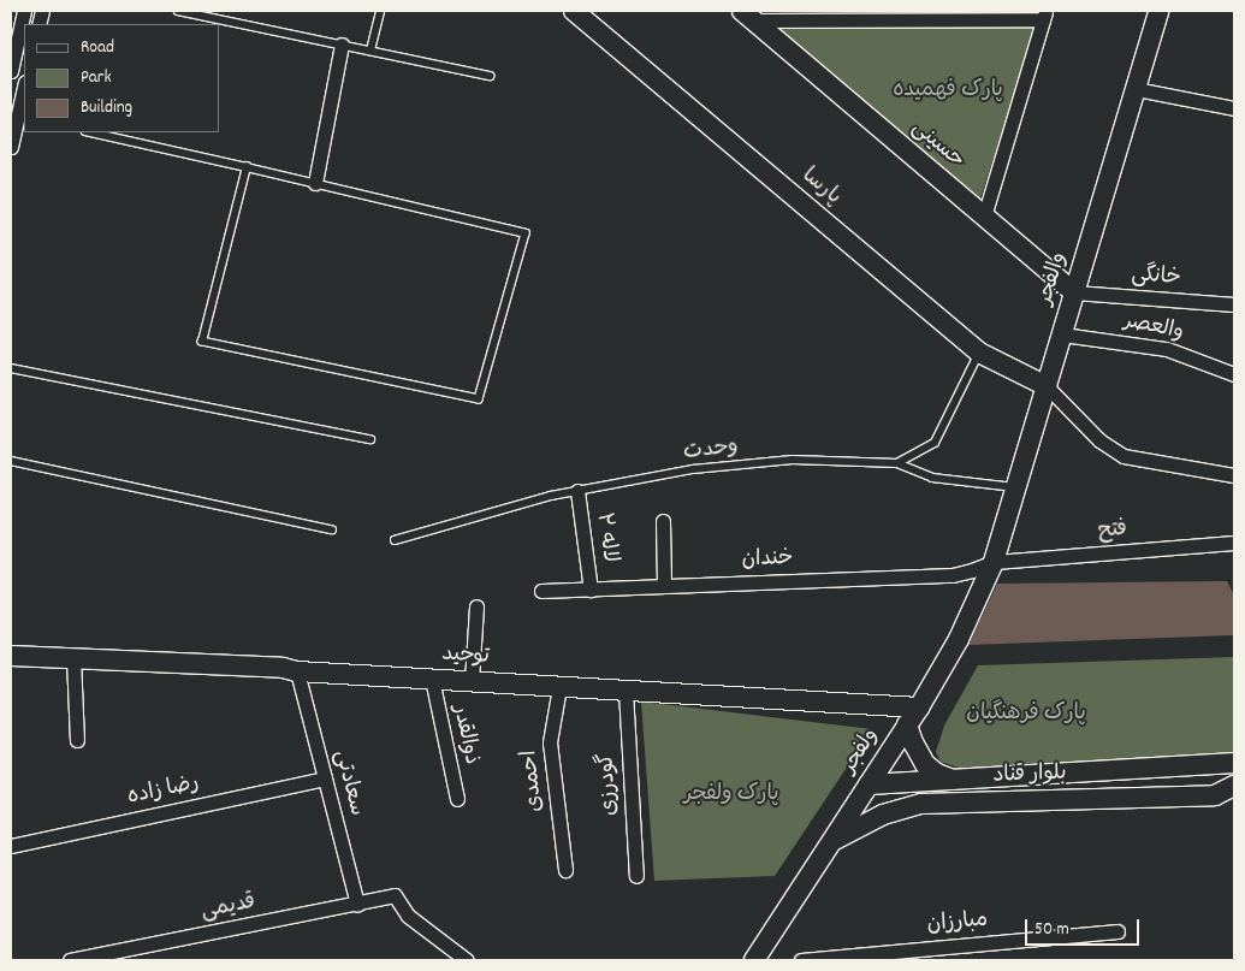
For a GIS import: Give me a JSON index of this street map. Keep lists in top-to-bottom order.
{
  "streets": {
    "street": [
      "حسینی",
      "پارسا",
      "خانگی",
      "والفجر",
      "والعصر",
      "فتح",
      "لاله ۲",
      "خندان",
      "توحید",
      "ذوالقدر",
      "ولفجر",
      "بلوار قناد",
      "احمدی",
      "سعادتی",
      "گودرزی",
      "رضا زاده",
      "قدیمی",
      "مبارزان"
    ],
    "lane": ["وحدت"]
  },
  "crossings": [
    ["حسینی", "خانگی"],
    ["حسینی", "والفجر"],
    ["پارسا", "والفجر"],
    ["خانگی", "والفجر"],
    ["والفجر", "والعصر"],
    ["والفجر", "فتح"],
    ["والفجر", "خندان"],
    ["والفجر", "ولفجر"],
    ["وحدت", "لاله ۲"],
    ["فتح", "خندان"],
    ["فتح", "ولفجر"],
    ["لاله ۲", "خندان"],
    ["خندان", "ولفجر"],
    ["توحید", "ذوالقدر"],
    ["توحید", "ولفجر"],
    ["توحید", "احمدی"],
    ["توحید", "سعادتی"],
    ["توحید", "گودرزی"],
    ["ولفجر", "بلوار قناد"],
    ["سعادتی", "رضا زاده"],
    ["سعادتی", "قدیمی"]
  ],
  "parks": ["پارک فهمیده", "پارک فرهنگیان", "پارک ولفجر"],
  "legend": ["Road", "Park", "Building"],
  "scale_bar": "50 m"
}
